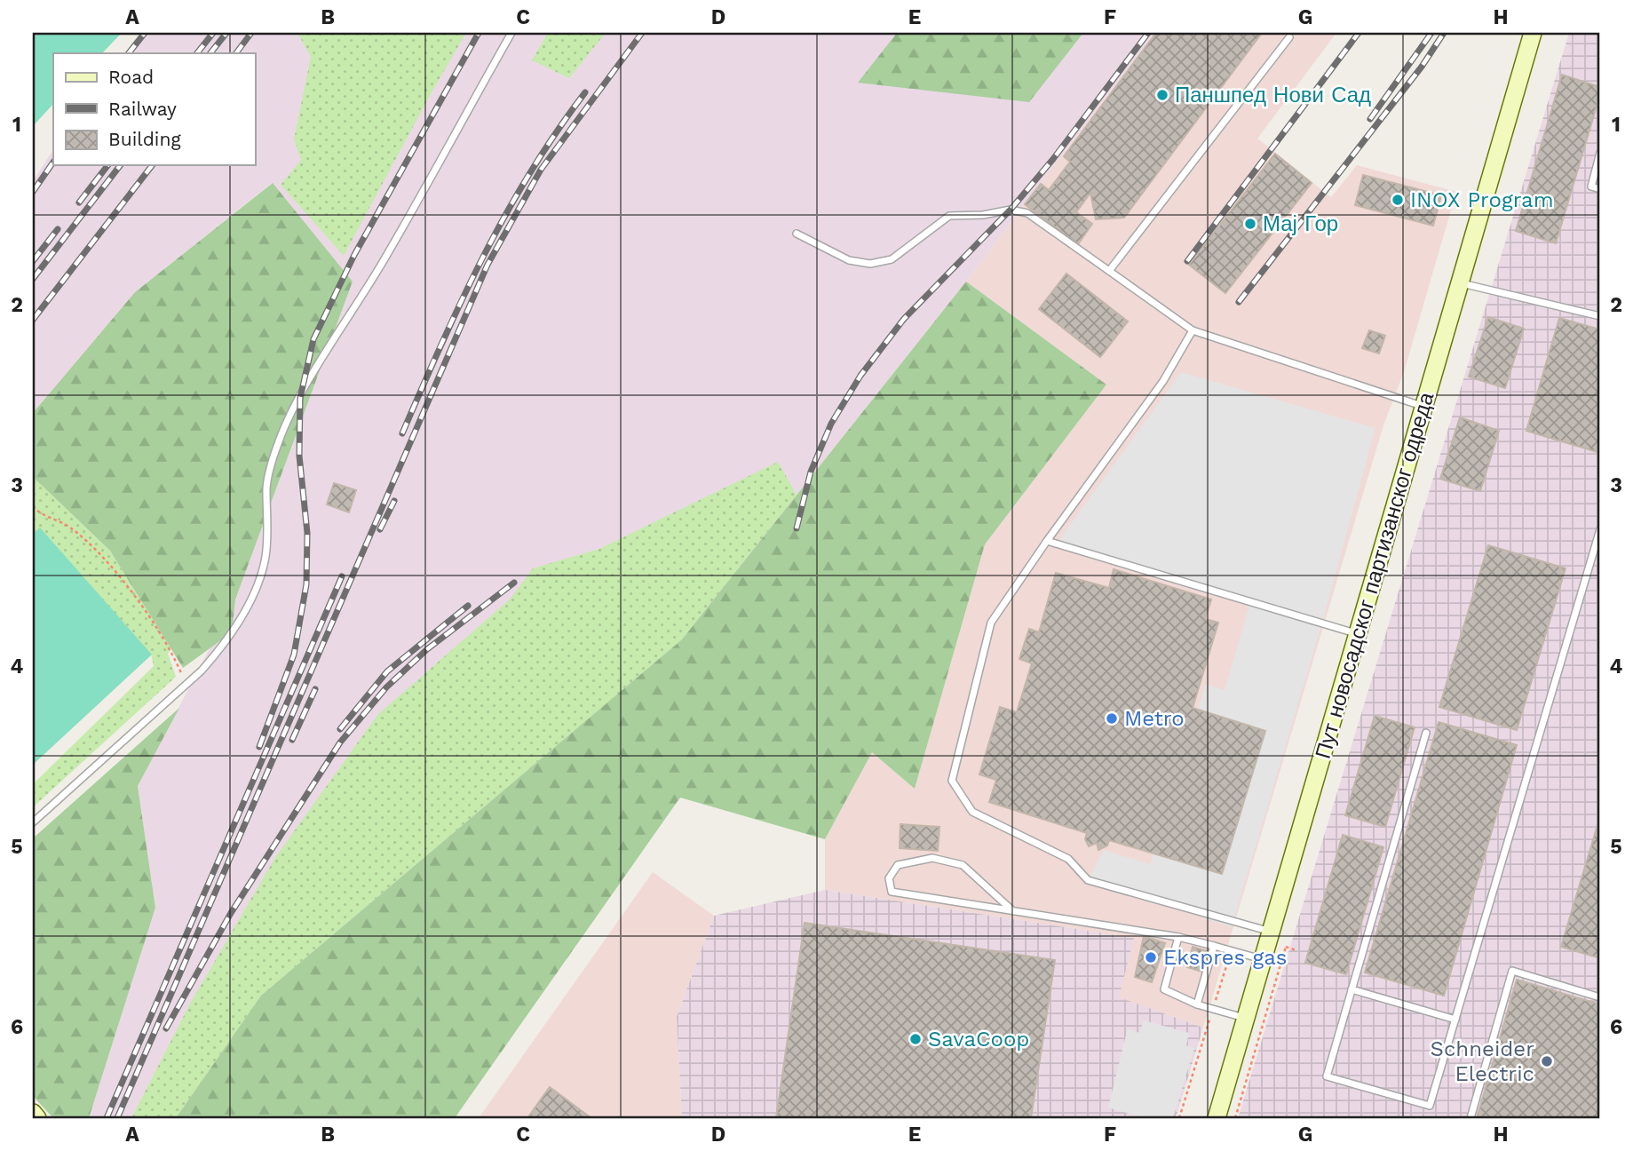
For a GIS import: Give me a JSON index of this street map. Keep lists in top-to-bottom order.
{
  "streets": {
    "street": ["Пут новосадског партизанског одреда"]
  },
  "places": [
    "Паншпед Нови Сад",
    "INOX Program",
    "Мај Гор",
    "Metro",
    "Ekspres gas",
    "SavaCoop",
    "Schneider Electric"
  ],
  "legend": ["Road", "Railway", "Building"],
  "grid": {
    "columns": [
      "A",
      "B",
      "C",
      "D",
      "E",
      "F",
      "G",
      "H"
    ],
    "rows": [
      "1",
      "2",
      "3",
      "4",
      "5",
      "6"
    ]
  }
}
